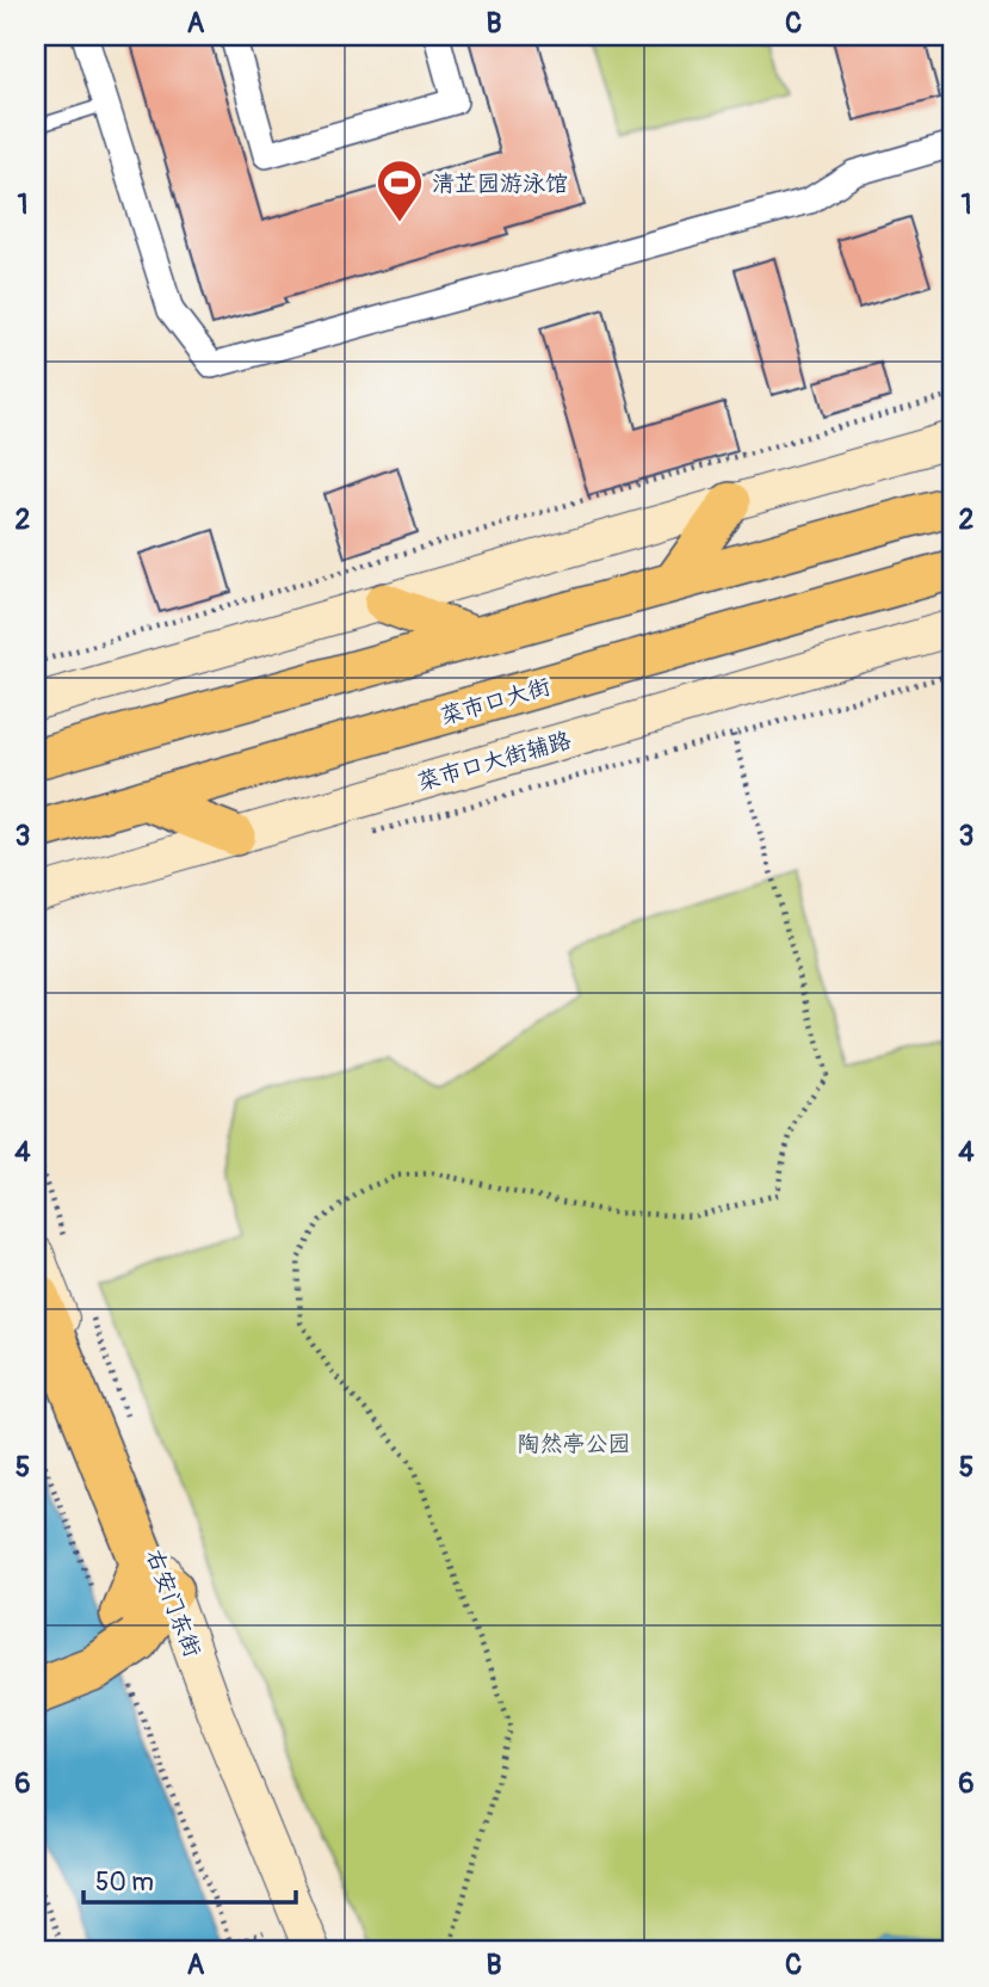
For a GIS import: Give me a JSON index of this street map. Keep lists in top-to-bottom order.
{
  "streets": {
    "main road": ["菜市口大街"],
    "street": ["菜市口大街辅路", "右安门东街"]
  },
  "parks": ["陶然亭公园"],
  "places": {
    "sports": ["清芷园游泳馆"]
  },
  "scale_bar": "50 m",
  "grid": {
    "columns": ["A", "B", "C"],
    "rows": [
      "1",
      "2",
      "3",
      "4",
      "5",
      "6"
    ]
  }
}
